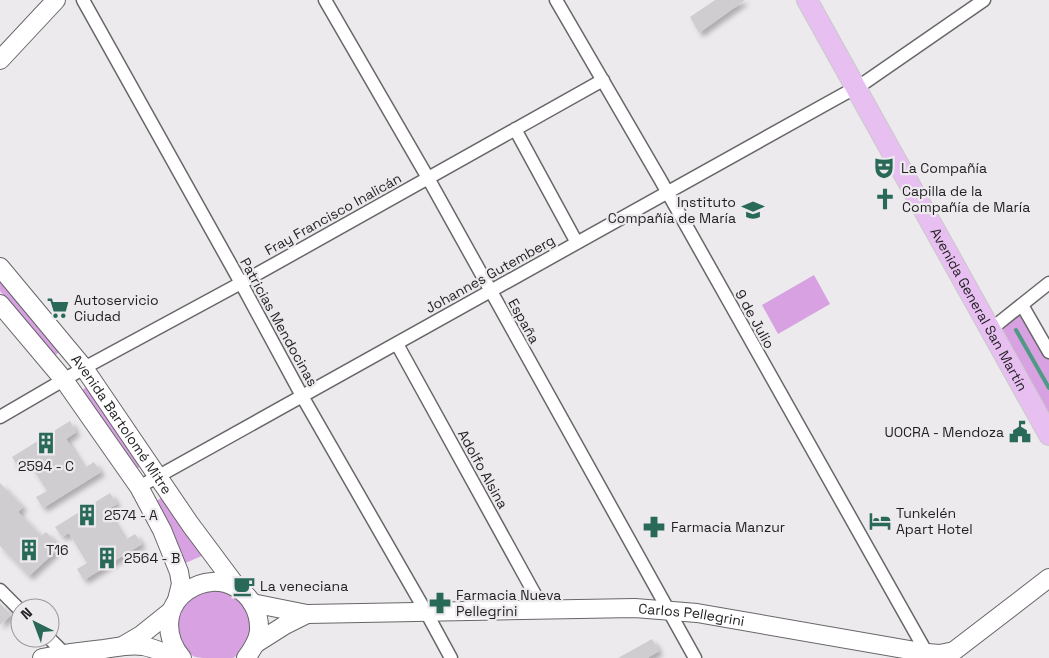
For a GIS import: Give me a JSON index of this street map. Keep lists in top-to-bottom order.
{
  "streets": {
    "main road": ["Avenida General San Martín"],
    "street": [
      "Fray Francisco Inalicán",
      "Johannes Gutemberg",
      "9 de Julio",
      "España",
      "Patricias Mendocinas",
      "Avenida Bartolomé Mitre",
      "Adolfo Alsina",
      "Carlos Pellegrini"
    ]
  },
  "crossings": [
    ["Fray Francisco Inalicán", "9 de Julio"],
    ["Fray Francisco Inalicán", "España"],
    ["Fray Francisco Inalicán", "Patricias Mendocinas"],
    ["Fray Francisco Inalicán", "Avenida Bartolomé Mitre"],
    ["Johannes Gutemberg", "Avenida General San Martín"],
    ["Johannes Gutemberg", "9 de Julio"],
    ["Johannes Gutemberg", "España"],
    ["Johannes Gutemberg", "Patricias Mendocinas"],
    ["Johannes Gutemberg", "Avenida Bartolomé Mitre"],
    ["Johannes Gutemberg", "Adolfo Alsina"],
    ["9 de Julio", "Carlos Pellegrini"],
    ["España", "Carlos Pellegrini"],
    ["Patricias Mendocinas", "Carlos Pellegrini"],
    ["Avenida Bartolomé Mitre", "Carlos Pellegrini"],
    ["Adolfo Alsina", "Carlos Pellegrini"]
  ],
  "places": {
    "theatre": ["La Compañía"],
    "church": ["Capilla de la Compañía de María"],
    "school or university": ["Instituto Compañía de María"],
    "supermarket": ["Autoservicio Ciudad"],
    "public building": ["UOCRA - Mendoza"],
    "building": [
      "2594 - C",
      "2574 - A",
      "T16",
      "2564 - B"
    ],
    "hotel": ["Tunkelén Apart Hotel"],
    "pharmacy": ["Farmacia Manzur", "Farmacia Nueva Pellegrini"],
    "cafe": ["La veneciana"]
  },
  "north": "top left"
}
